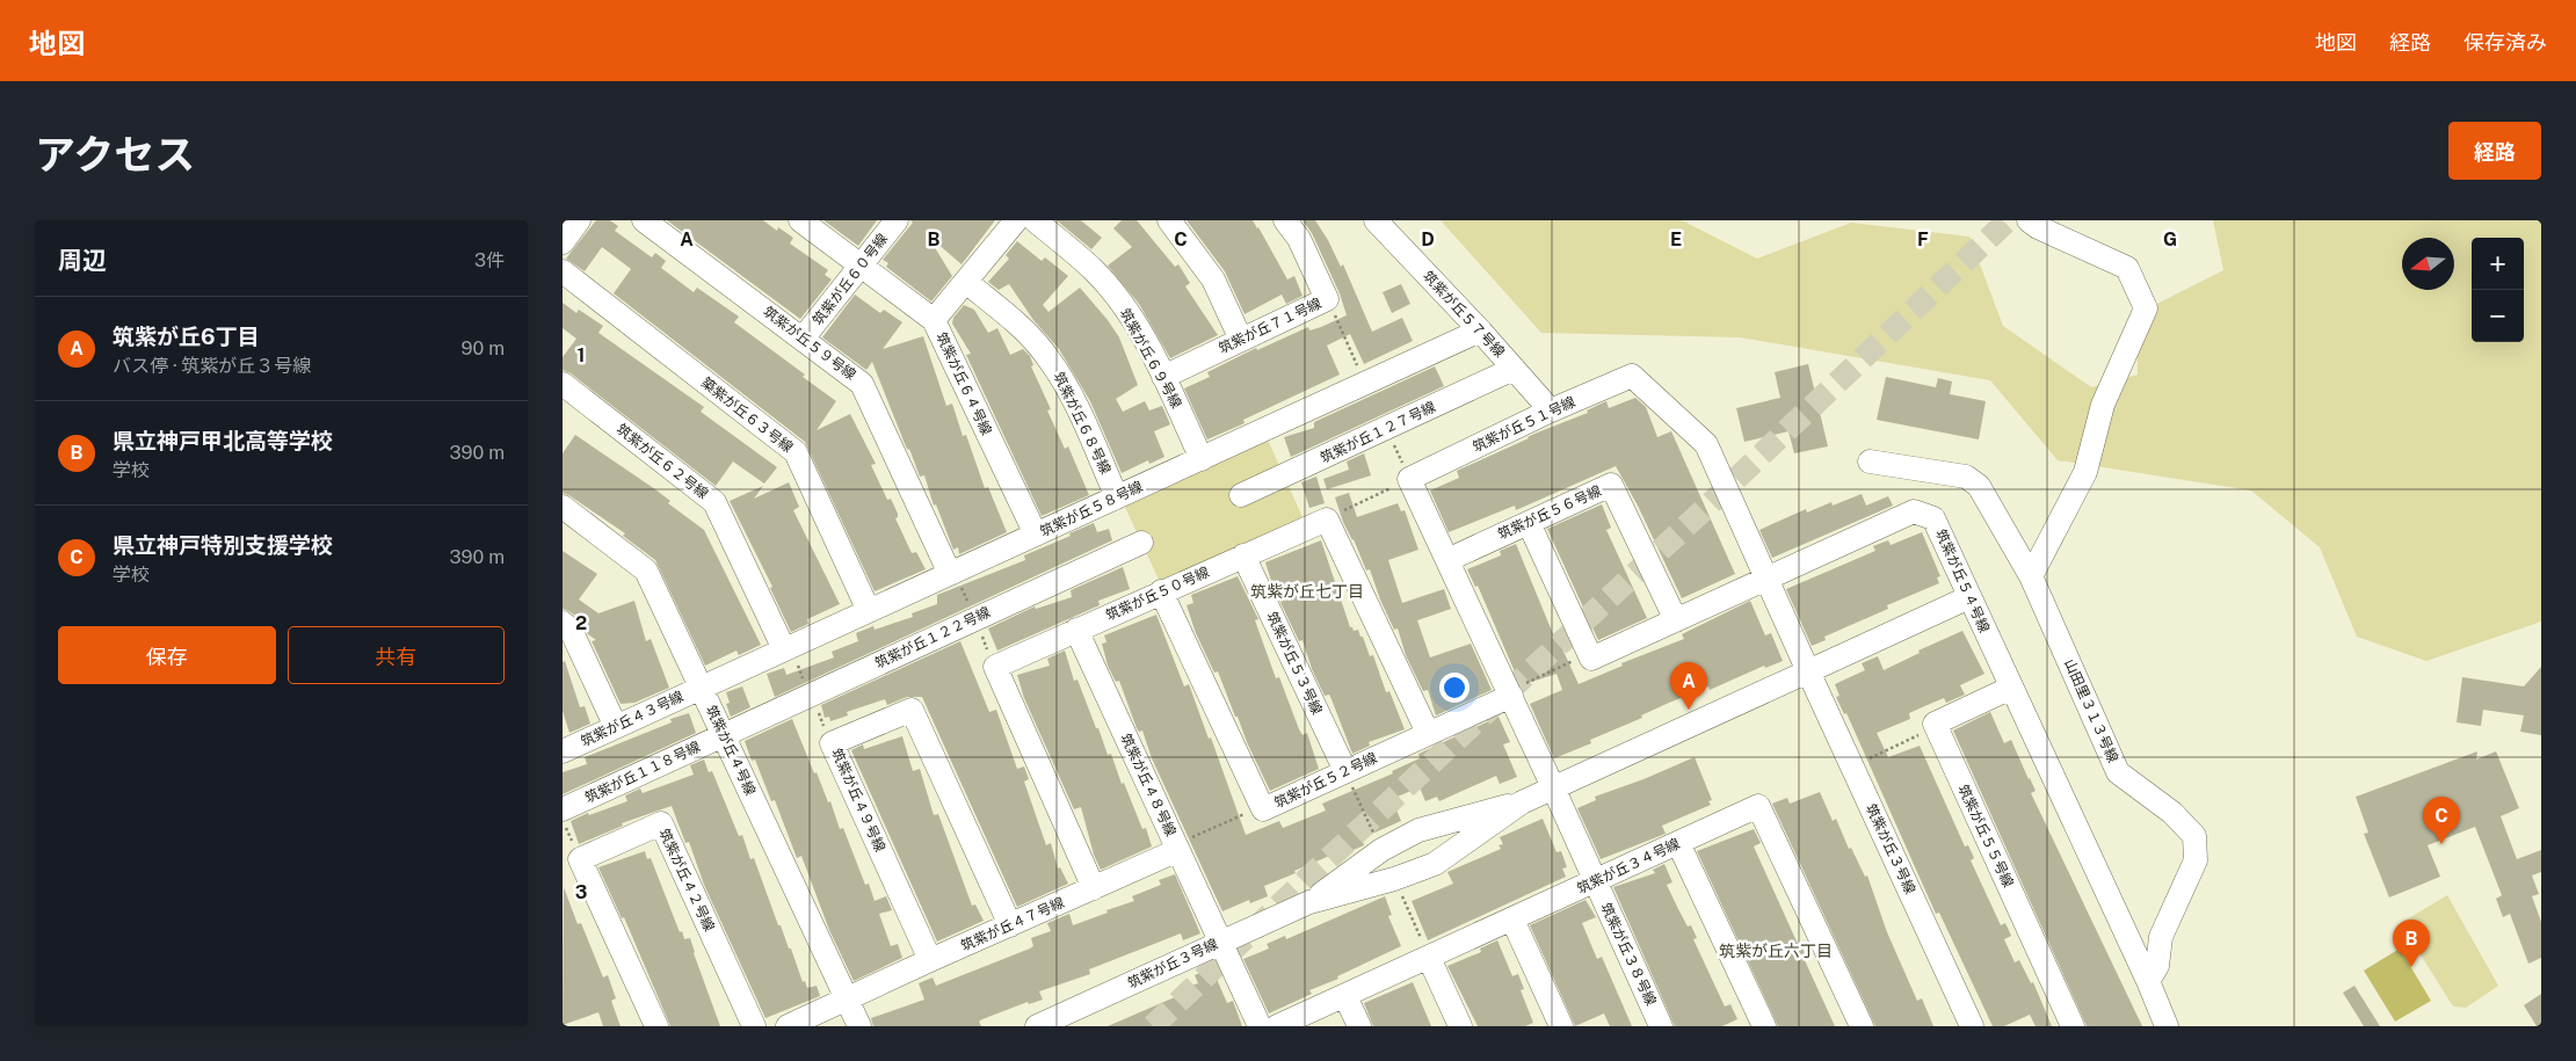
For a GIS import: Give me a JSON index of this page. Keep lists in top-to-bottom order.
{
  "streets": {
    "street": [
      "筑紫が丘６０号線",
      "筑紫が丘５７号線",
      "筑紫が丘７１号線",
      "筑紫が丘５９号線",
      "筑紫が丘６９号線",
      "筑紫が丘６４号線",
      "築紫が丘６３号線",
      "筑紫が丘６８号線",
      "筑紫が丘５１号線",
      "筑紫が丘１２７号線",
      "筑紫が丘６２号線",
      "筑紫が丘５８号線",
      "筑紫が丘５６号線",
      "筑紫が丘５４号線",
      "筑紫が丘５０号線",
      "筑紫が丘１２２号線",
      "筑紫が丘５３号線",
      "山田里３１３号線",
      "筑紫が丘４３号線",
      "筑紫が丘４号線",
      "筑紫が丘１１８号線",
      "筑紫が丘５２号線",
      "筑紫が丘４８号線",
      "筑紫が丘４９号線",
      "筑紫が丘５５号線",
      "筑紫が丘３号線",
      "筑紫が丘３４号線",
      "筑紫が丘４２号線",
      "筑紫が丘４７号線",
      "筑紫が丘３８号線"
    ]
  },
  "crossings": [
    ["筑紫が丘６０号線", "筑紫が丘５９号線"],
    ["筑紫が丘６０号線", "筑紫が丘６４号線"],
    ["筑紫が丘５７号線", "筑紫が丘５１号線"],
    ["筑紫が丘５７号線", "筑紫が丘１２７号線"],
    ["筑紫が丘５７号線", "筑紫が丘５８号線"],
    ["筑紫が丘７１号線", "筑紫が丘６９号線"],
    ["筑紫が丘５９号線", "筑紫が丘５８号線"],
    ["筑紫が丘６９号線", "筑紫が丘５８号線"],
    ["筑紫が丘６４号線", "筑紫が丘５８号線"],
    ["築紫が丘６３号線", "筑紫が丘５８号線"],
    ["筑紫が丘６８号線", "筑紫が丘５８号線"],
    ["筑紫が丘５１号線", "筑紫が丘５４号線"],
    ["筑紫が丘５１号線", "筑紫が丘３号線"],
    ["筑紫が丘６２号線", "筑紫が丘５８号線"],
    ["筑紫が丘５８号線", "筑紫が丘４３号線"],
    ["筑紫が丘５８号線", "筑紫が丘４号線"],
    ["筑紫が丘５６号線", "筑紫が丘５４号線"],
    ["筑紫が丘５４号線", "山田里３１３号線"],
    ["筑紫が丘５４号線", "筑紫が丘３号線"],
    ["筑紫が丘５０号線", "筑紫が丘５３号線"],
    ["筑紫が丘５０号線", "筑紫が丘５２号線"],
    ["筑紫が丘５０号線", "筑紫が丘４８号線"],
    ["筑紫が丘５０号線", "筑紫が丘４７号線"],
    ["筑紫が丘１２２号線", "筑紫が丘４号線"],
    ["筑紫が丘１２２号線", "筑紫が丘１１８号線"],
    ["筑紫が丘５３号線", "筑紫が丘５２号線"],
    ["筑紫が丘４３号線", "筑紫が丘４号線"],
    ["筑紫が丘４号線", "筑紫が丘１１８号線"],
    ["筑紫が丘４号線", "筑紫が丘４７号線"],
    ["筑紫が丘４８号線", "筑紫が丘３号線"],
    ["筑紫が丘４８号線", "筑紫が丘４７号線"],
    ["筑紫が丘４９号線", "筑紫が丘４７号線"],
    ["筑紫が丘３号線", "筑紫が丘３８号線"],
    ["筑紫が丘３４号線", "筑紫が丘３８号線"]
  ],
  "districts": ["筑紫が丘七丁目", "筑紫が丘六丁目"],
  "north": "left",
  "page": {
    "header": "地図",
    "nav": ["地図", "経路", "保存済み"],
    "title": "アクセス",
    "buttons": [
      "経路",
      ["保存", "共有"]
    ],
    "heading": ["周辺", "3件"],
    "map_buttons": ["+", "−"],
    "list": [
      {
        "mark": "A",
        "name": "筑紫が丘6丁目",
        "note": "バス停 · 筑紫が丘３号線",
        "value": "90 m"
      },
      {
        "mark": "B",
        "name": "県立神戸甲北高等学校",
        "note": "学校",
        "value": "390 m"
      },
      {
        "mark": "C",
        "name": "県立神戸特別支援学校",
        "note": "学校",
        "value": "390 m"
      }
    ],
    "pins": ["A", "C", "B"]
  },
  "grid": {
    "columns": [
      "A",
      "B",
      "C",
      "D",
      "E",
      "F",
      "G"
    ],
    "rows": ["1", "2", "3"]
  }
}
